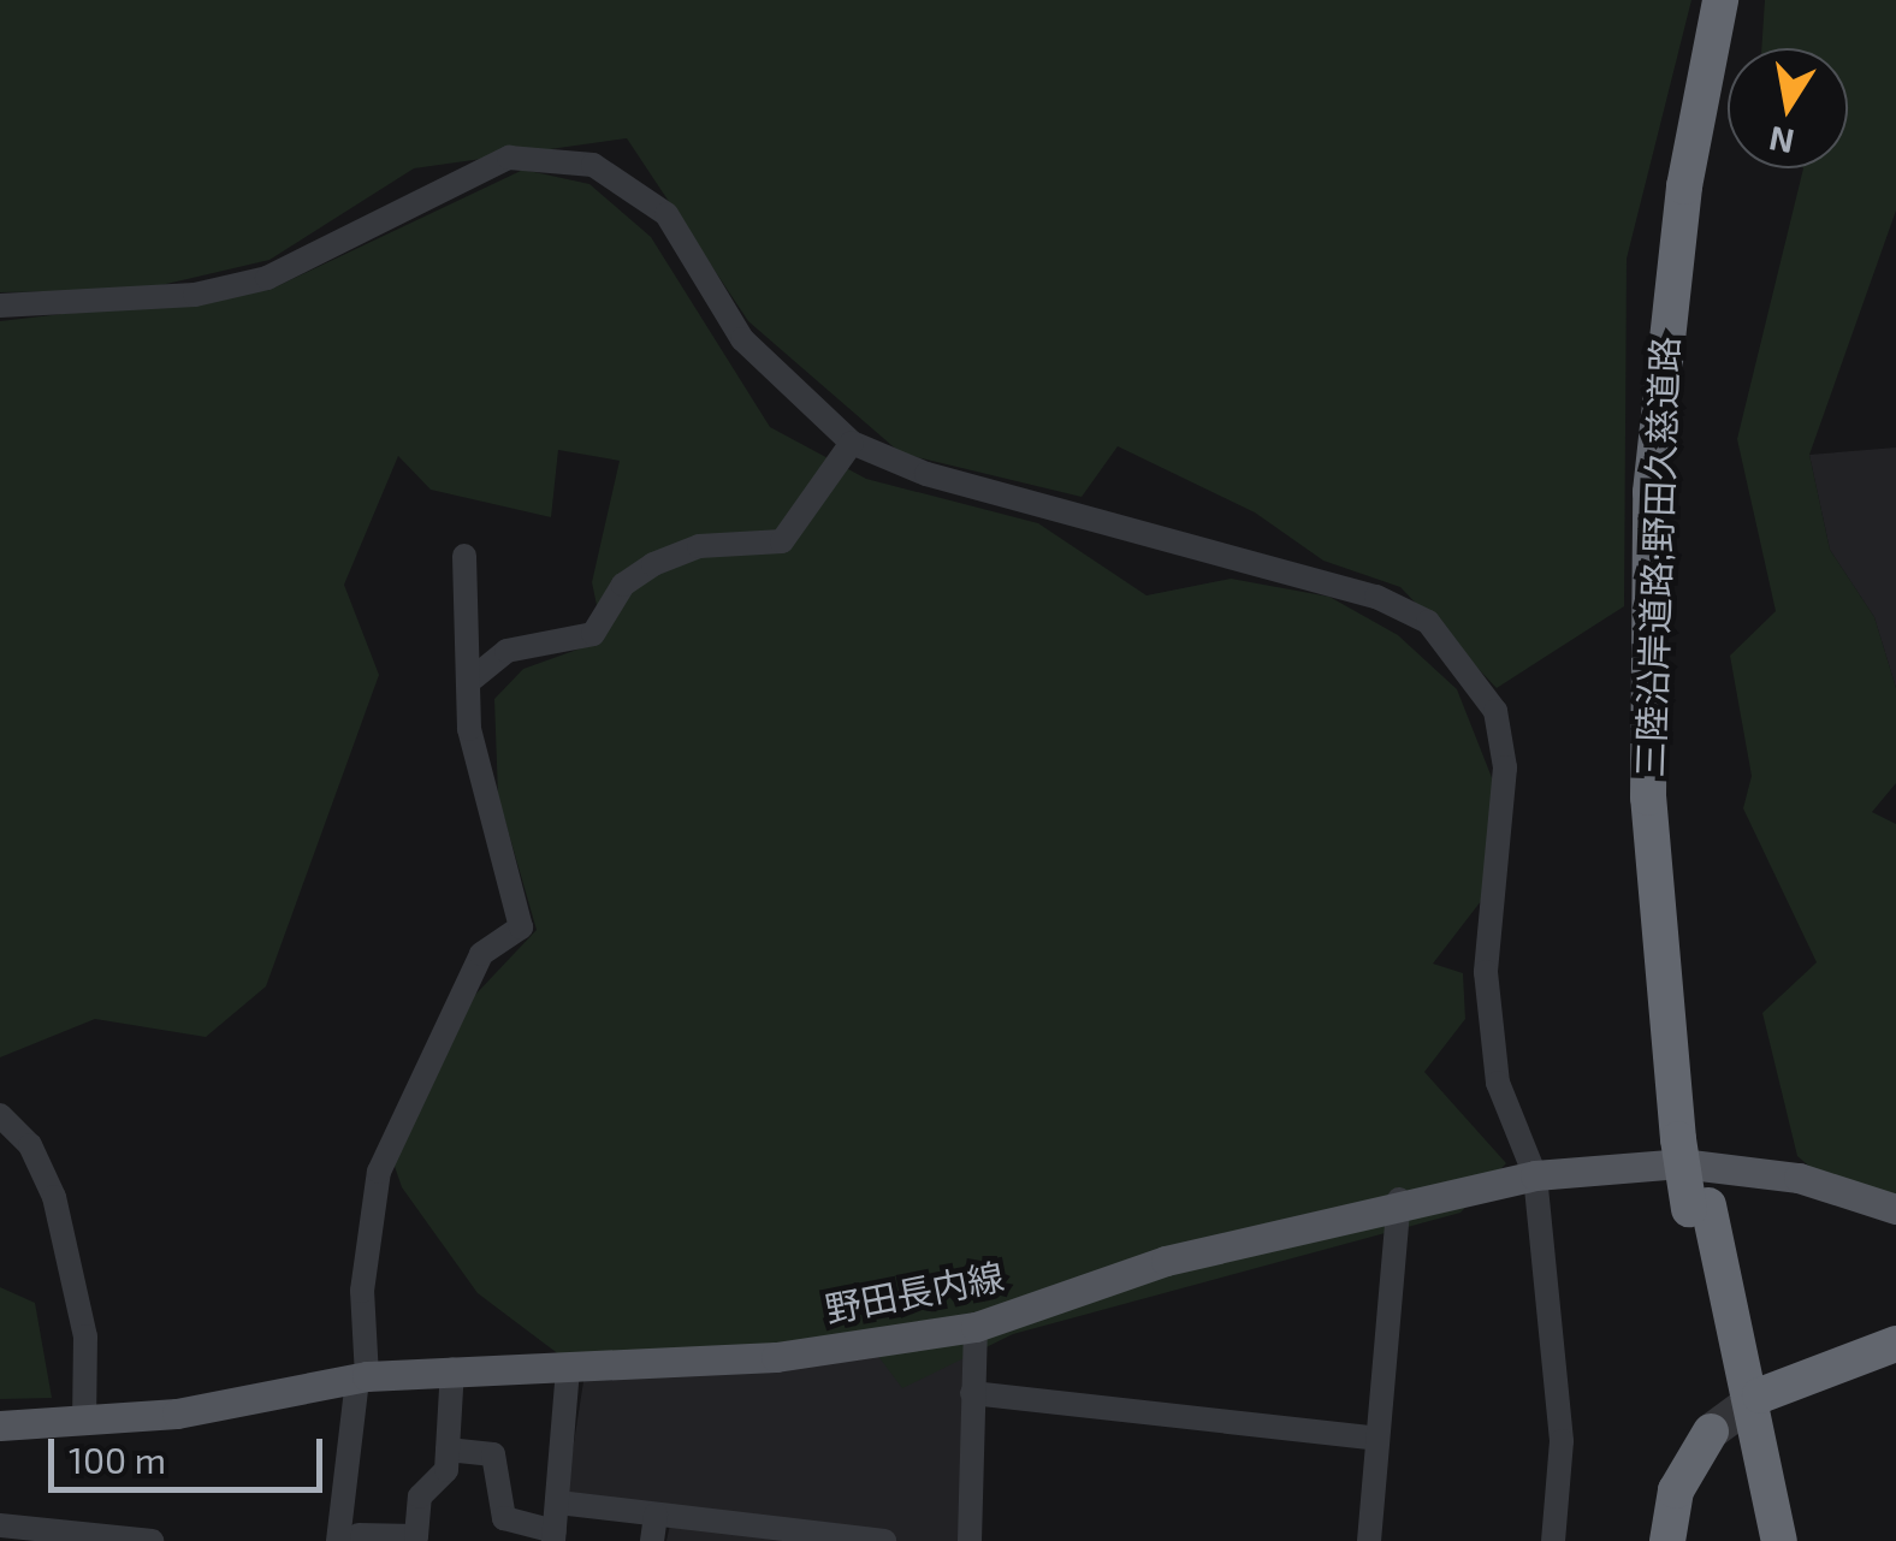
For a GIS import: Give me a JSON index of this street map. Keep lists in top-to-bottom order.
{
  "streets": {
    "highway": ["三陸沿岸道路;野田久慈道路"],
    "main road": ["野田長内線"]
  },
  "scale_bar": "100 m",
  "north": "bottom"
}
